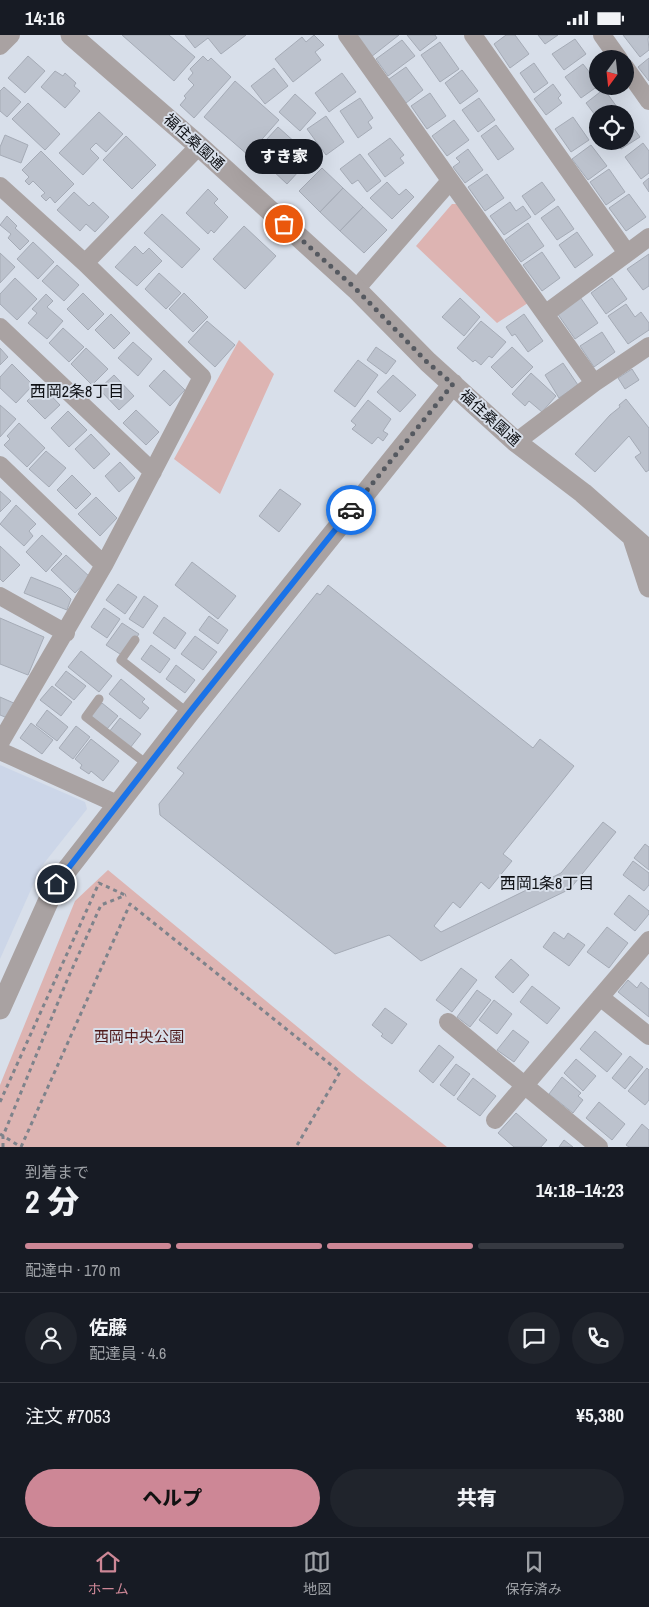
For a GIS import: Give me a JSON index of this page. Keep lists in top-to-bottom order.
{
  "streets": {
    "street": ["福住桑園通"]
  },
  "districts": ["西岡2条8丁目", "西岡1条8丁目"],
  "parks": ["西岡中央公園"],
  "places": ["すき家"],
  "north": "bottom",
  "page": {
    "status": "14:16",
    "bubble": "すき家",
    "heading": ["2 分", "到着まで", "14:18–14:23"],
    "panel": [
      "佐藤",
      "配達員 · 4.6",
      "注文 #7053",
      "¥5,380"
    ],
    "bar": "配達中 · 170 m",
    "buttons": ["ヘルプ", "共有"],
    "tabs": ["ホーム", "地図", "保存済み"]
  }
}
